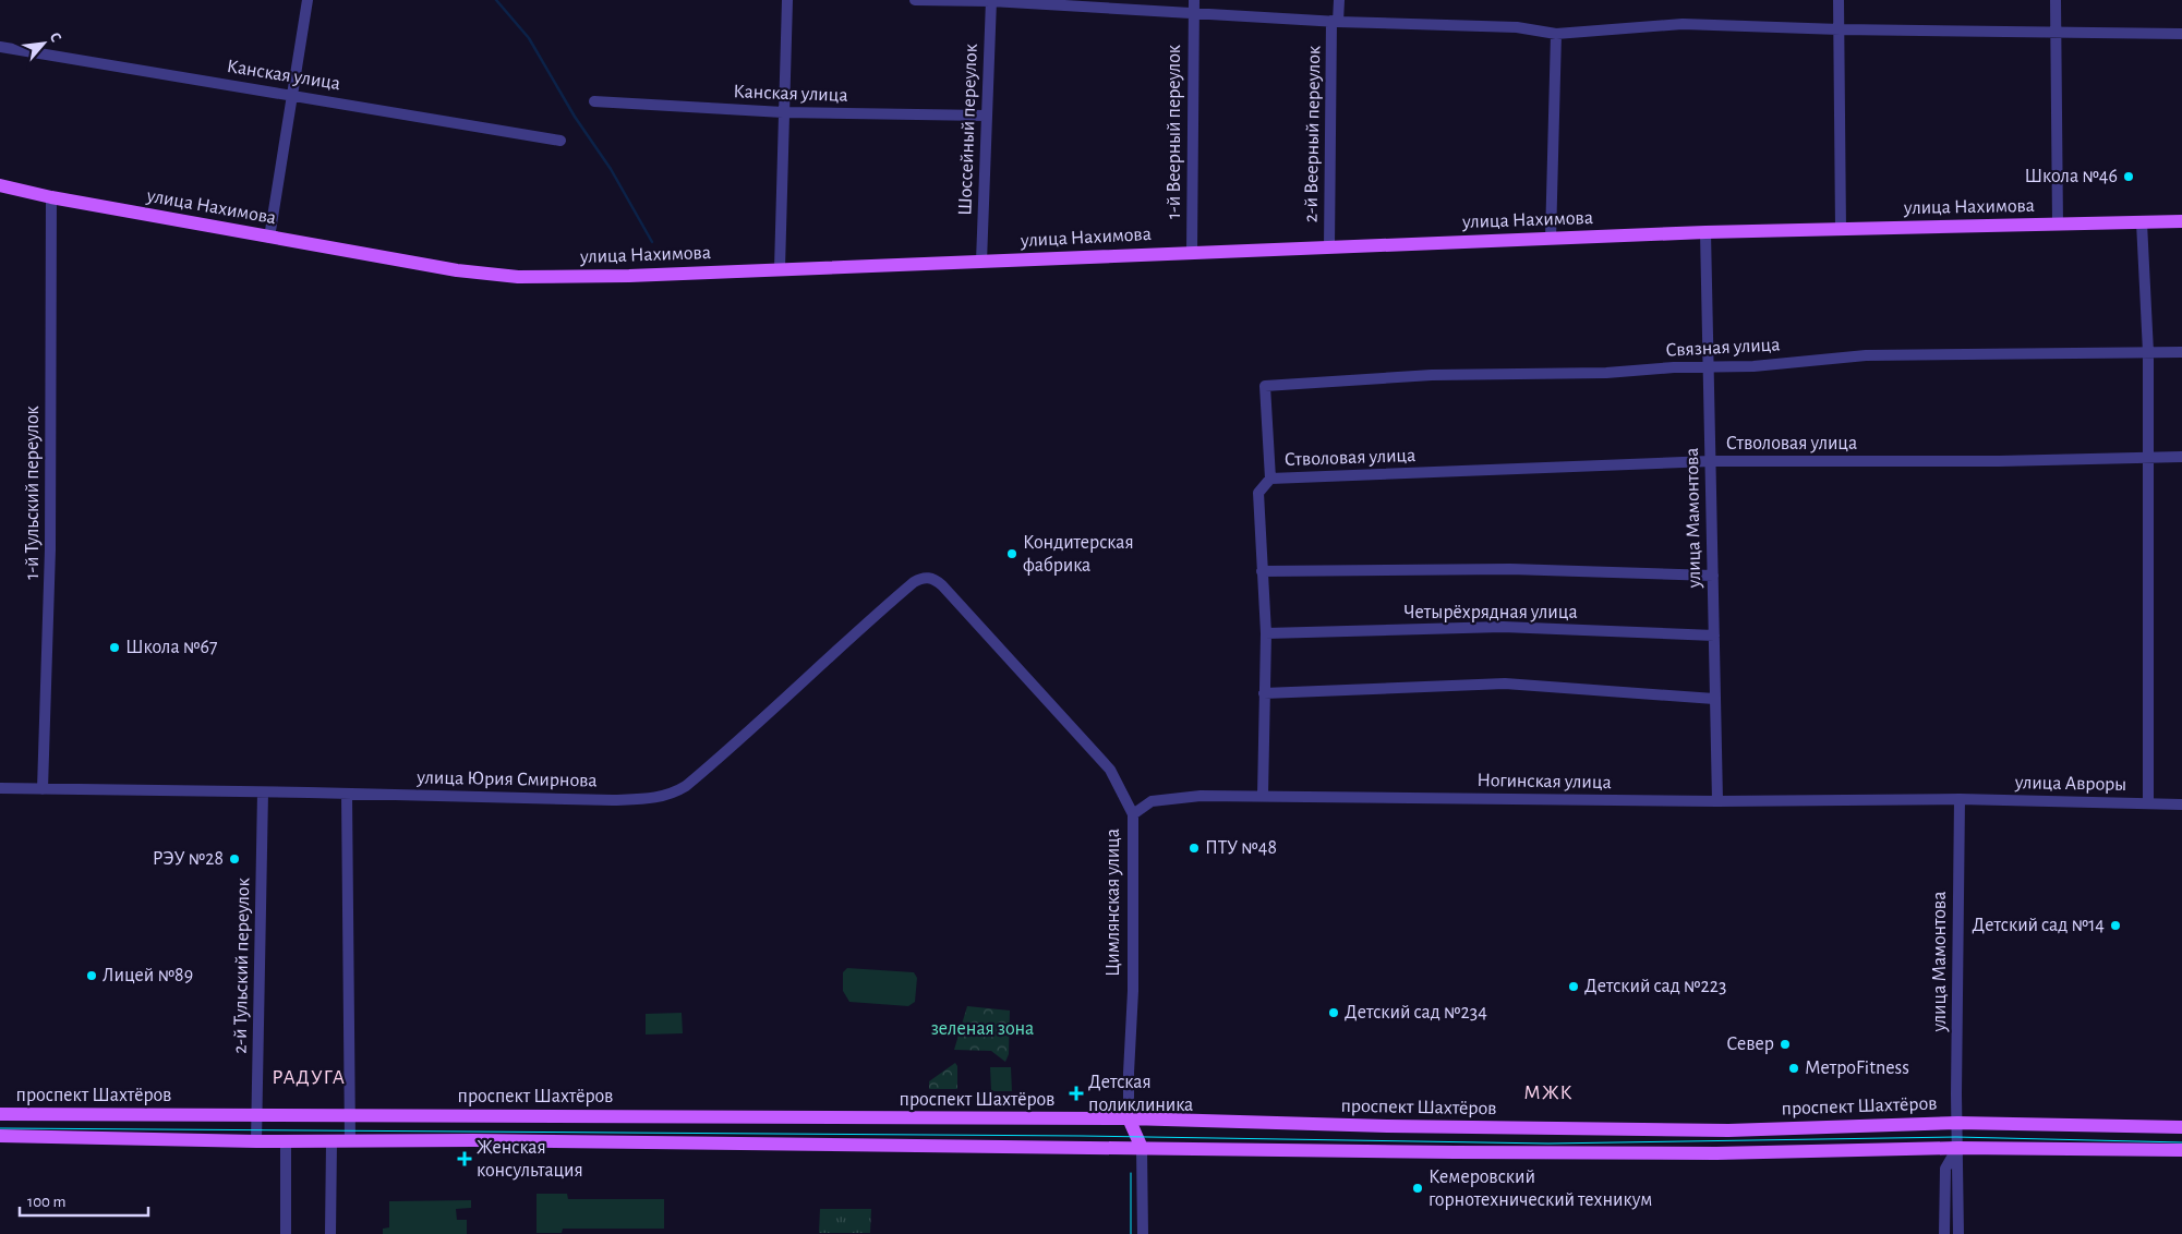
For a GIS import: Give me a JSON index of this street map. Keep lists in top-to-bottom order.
{
  "streets": {
    "main road": ["улица Нахимова", "Цимлянская улица", "проспект Шахтёров"],
    "street": [
      "Канская улица",
      "Шоссейный переулок",
      "1-й Веерный переулок",
      "2-й Веерный переулок",
      "Связная улица",
      "Стволовая улица",
      "1-й Тульский переулок",
      "улица Мамонтова",
      "Четырёхрядная улица",
      "улица Юрия Смирнова",
      "Ногинская улица",
      "улица Авроры",
      "2-й Тульский переулок"
    ]
  },
  "crossings": [
    ["Канская улица", "Шоссейный переулок"],
    ["Шоссейный переулок", "улица Нахимова"],
    ["1-й Веерный переулок", "улица Нахимова"],
    ["2-й Веерный переулок", "улица Нахимова"],
    ["улица Нахимова", "1-й Тульский переулок"],
    ["улица Нахимова", "улица Мамонтова"],
    ["Связная улица", "Стволовая улица"],
    ["Связная улица", "улица Мамонтова"],
    ["Стволовая улица", "улица Мамонтова"],
    ["1-й Тульский переулок", "улица Юрия Смирнова"],
    ["улица Мамонтова", "Четырёхрядная улица"],
    ["улица Мамонтова", "Ногинская улица"],
    ["улица Мамонтова", "улица Авроры"],
    ["улица Мамонтова", "проспект Шахтёров"],
    ["улица Юрия Смирнова", "Цимлянская улица"],
    ["улица Юрия Смирнова", "2-й Тульский переулок"],
    ["Ногинская улица", "улица Авроры"],
    ["Ногинская улица", "Цимлянская улица"],
    ["Цимлянская улица", "проспект Шахтёров"],
    ["2-й Тульский переулок", "проспект Шахтёров"]
  ],
  "districts": ["РАДУГА", "МЖК"],
  "parks": ["зеленая зона"],
  "places": {
    "other": [
      "Школа №46",
      "Кондитерская фабрика",
      "Школа №67",
      "ПТУ №48",
      "РЭУ №28",
      "Детский сад №14",
      "Лицей №89",
      "Детский сад №223",
      "Детский сад №234",
      "Север",
      "МетроFitness",
      "Кемеровский горнотехнический техникум"
    ],
    "health": ["Детская поликлиника", "Женская консультация"]
  },
  "scale_bar": "100 m",
  "north": "top right"
}
